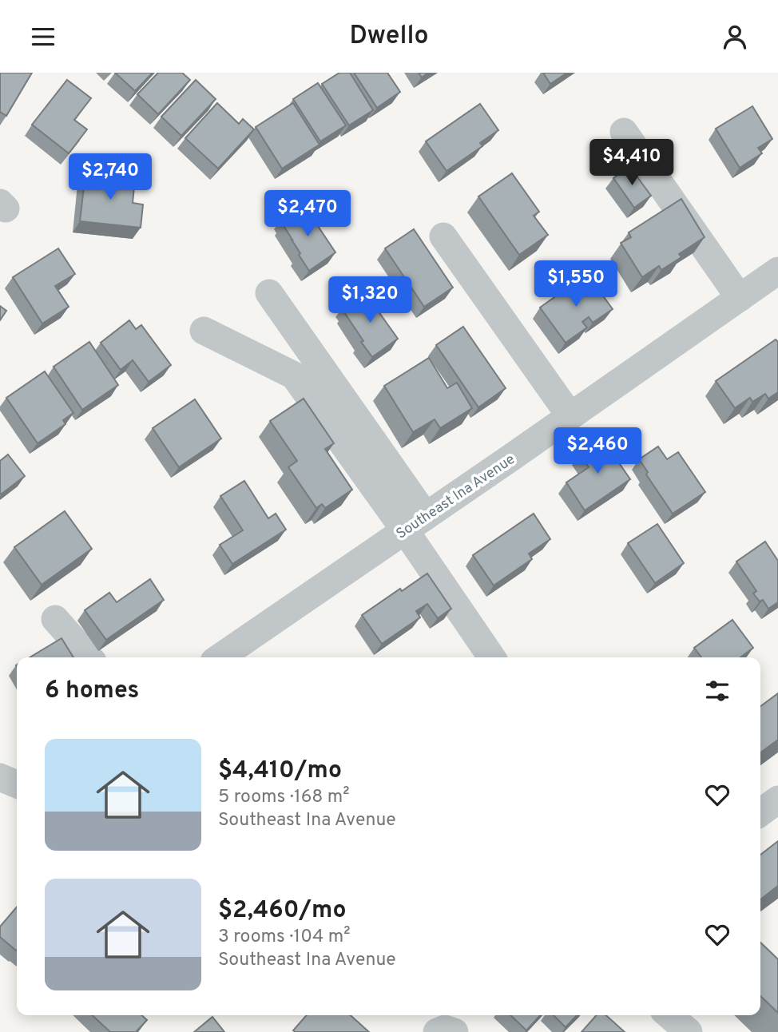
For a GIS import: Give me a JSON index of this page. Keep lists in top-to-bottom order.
{
  "streets": {
    "street": ["Southeast Ina Avenue"]
  },
  "page": {
    "header": "Dwello",
    "price": [
      "$4,410",
      "$2,740",
      "$2,470",
      "$1,550",
      "$1,320",
      "$2,460"
    ],
    "heading": "6 homes",
    "list": [
      {
        "name": "$4,410/mo",
        "note": "5 rooms · 168 m² · Southeast Ina Avenue"
      },
      {
        "name": "$2,460/mo",
        "note": "3 rooms · 104 m² · Southeast Ina Avenue"
      }
    ]
  }
}
